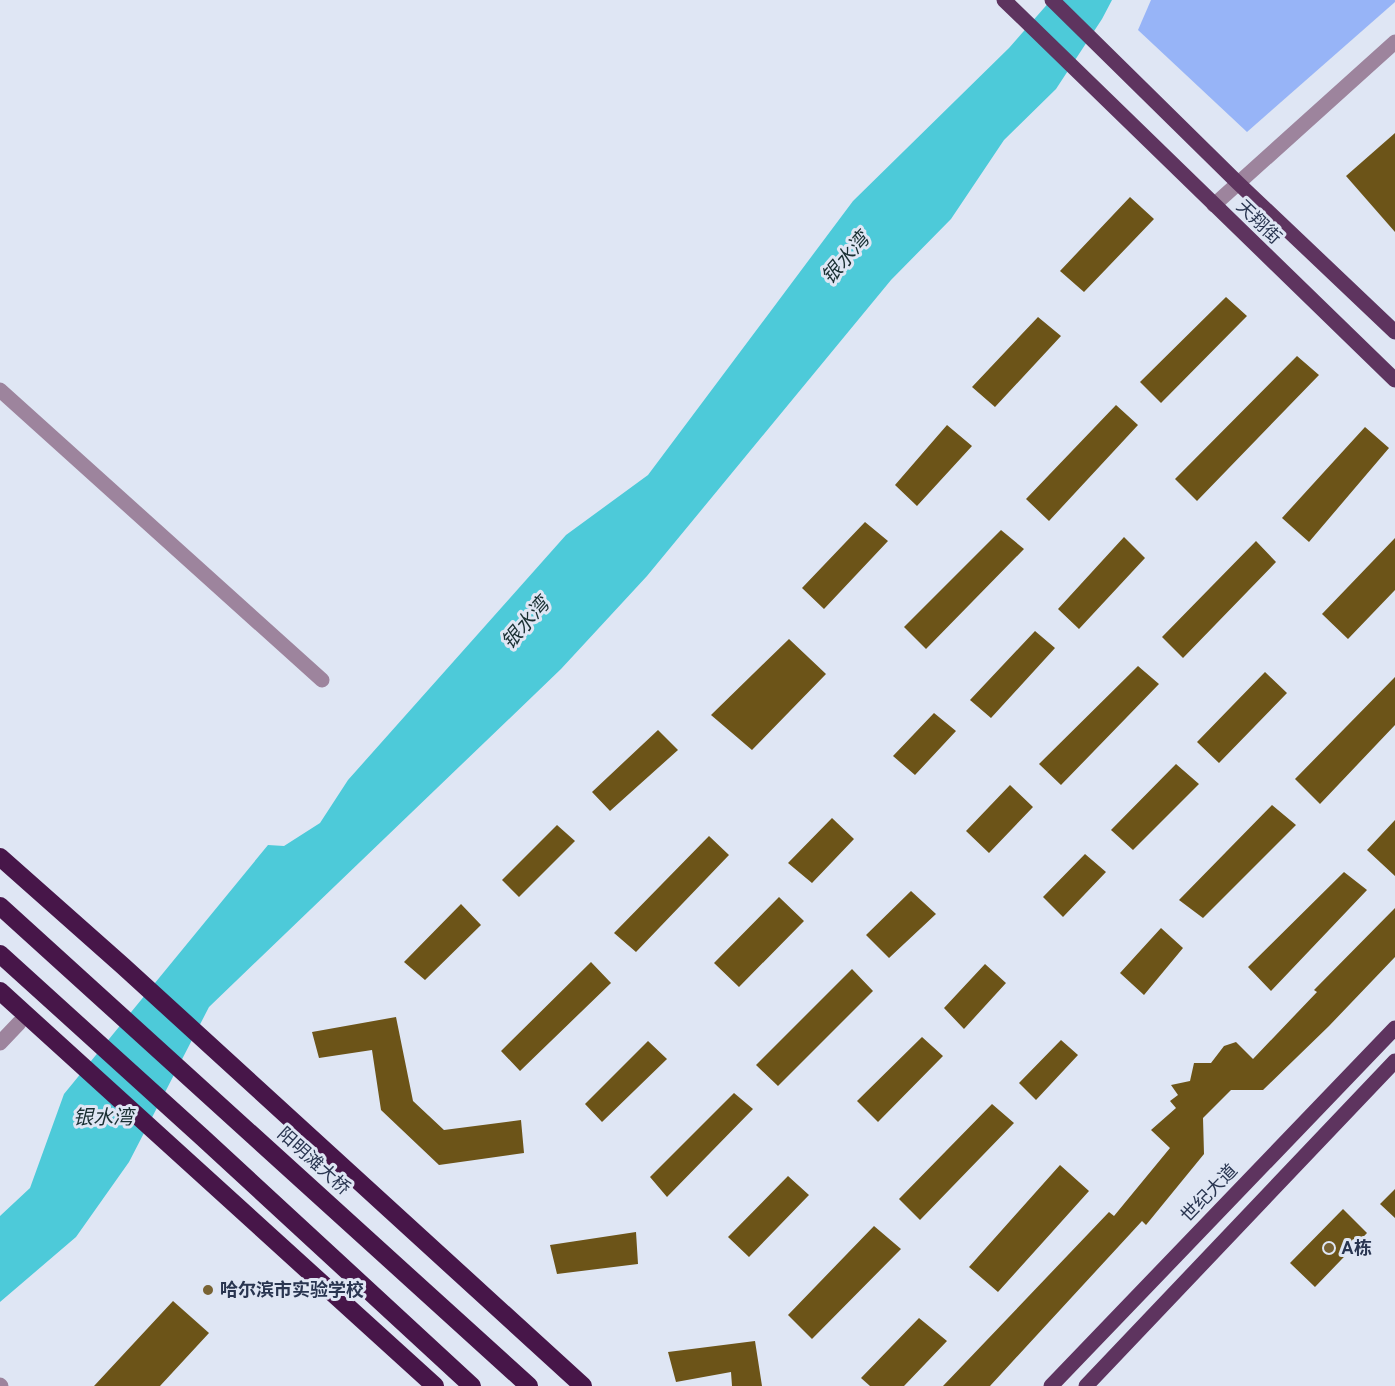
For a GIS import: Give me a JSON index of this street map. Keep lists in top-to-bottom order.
{
  "streets": {
    "highway": ["阳明滩大桥"],
    "main road": ["天翔街", "世纪大道"]
  },
  "water": ["银水湾"],
  "places": ["A栋", "哈尔滨市实验学校"]
}
